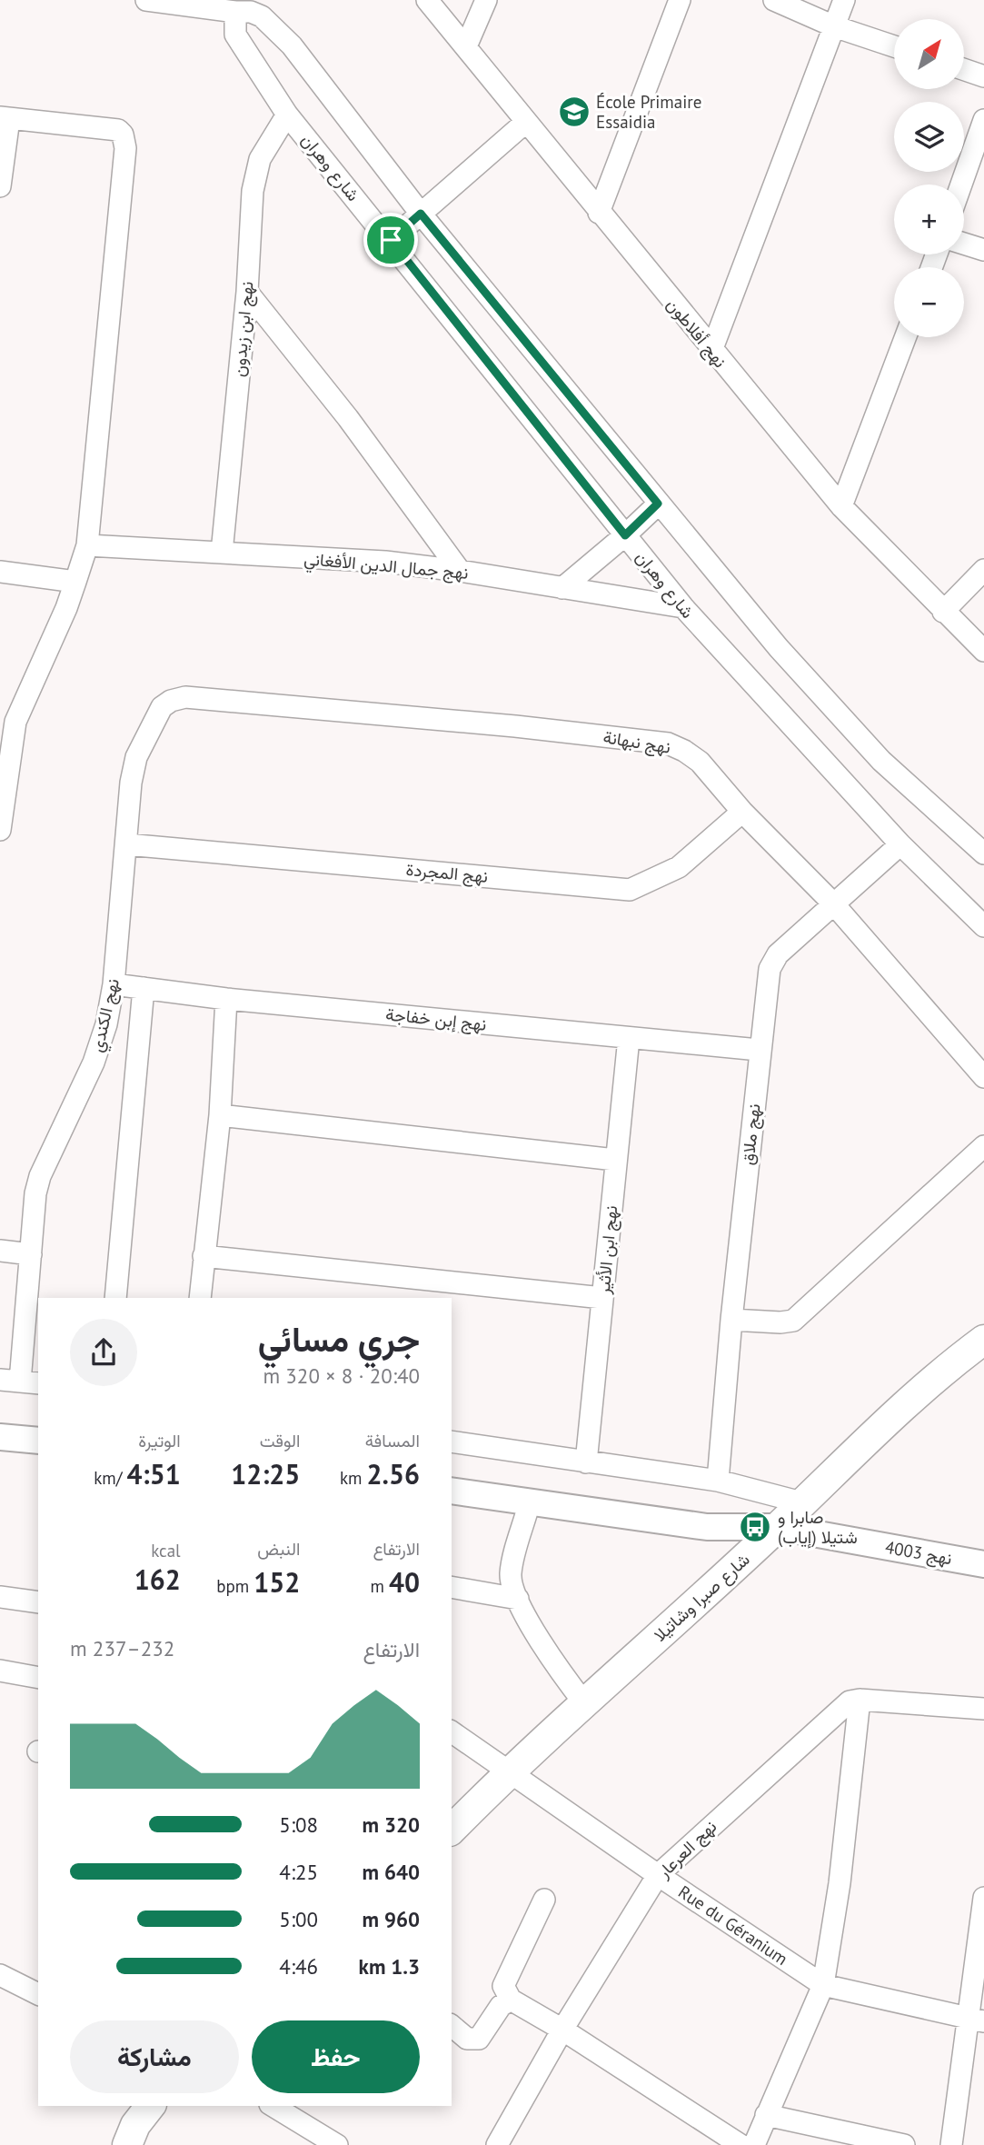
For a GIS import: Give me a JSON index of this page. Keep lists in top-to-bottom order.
{
  "streets": {
    "main road": ["شارع صبرا وشاتيلا"],
    "street": [
      "شارع وهران",
      "نهج ابن زيدون",
      "نهج أفلاطون",
      "نهج جمال الدين الأفغاني",
      "نهج نبهانة",
      "نهج المجردة",
      "نهج الكندي",
      "نهج إبن خفاجة",
      "نهج ملاق",
      "نهج ابن الأثير",
      "نهج 4003",
      "نهج العرعار",
      "Rue du Géranium"
    ]
  },
  "crossings": [
    ["شارع وهران", "نهج ابن زيدون"],
    ["شارع وهران", "نهج جمال الدين الأفغاني"],
    ["شارع وهران", "نهج ملاق"],
    ["نهج ابن زيدون", "نهج جمال الدين الأفغاني"],
    ["نهج نبهانة", "نهج المجردة"],
    ["نهج نبهانة", "نهج الكندي"],
    ["نهج نبهانة", "نهج ملاق"],
    ["نهج المجردة", "نهج الكندي"],
    ["نهج الكندي", "نهج إبن خفاجة"],
    ["نهج إبن خفاجة", "نهج ملاق"],
    ["نهج إبن خفاجة", "نهج ابن الأثير"],
    ["نهج 4003", "شارع صبرا وشاتيلا"],
    ["شارع صبرا وشاتيلا", "Rue du Géranium"],
    ["نهج العرعار", "Rue du Géranium"]
  ],
  "places": {
    "school or university": ["École Primaire Essaidia"],
    "bus stop": ["صابرا و شتيلا (إياب)"]
  },
  "north": "top right",
  "page": {
    "map_buttons": ["+", "−"],
    "heading": ["جري مسائي", "20:40 · 8 × 320 m"],
    "stats": [
      ["المسافة", "2.56 km"],
      ["الوقت", "12:25"],
      ["الوتيرة", "4:51 /km"],
      ["الارتفاع", "40 m"],
      ["النبض", "152 bpm"],
      ["kcal", "162"]
    ],
    "chart": ["الارتفاع", "232–237 m"],
    "list": [
      {
        "name": "320 m",
        "note": "5:08"
      },
      {
        "name": "640 m",
        "note": "4:25"
      },
      {
        "name": "960 m",
        "note": "5:00"
      },
      {
        "name": "1.3 km",
        "note": "4:46"
      }
    ],
    "buttons": ["حفظ", "مشاركة"]
  }
}
